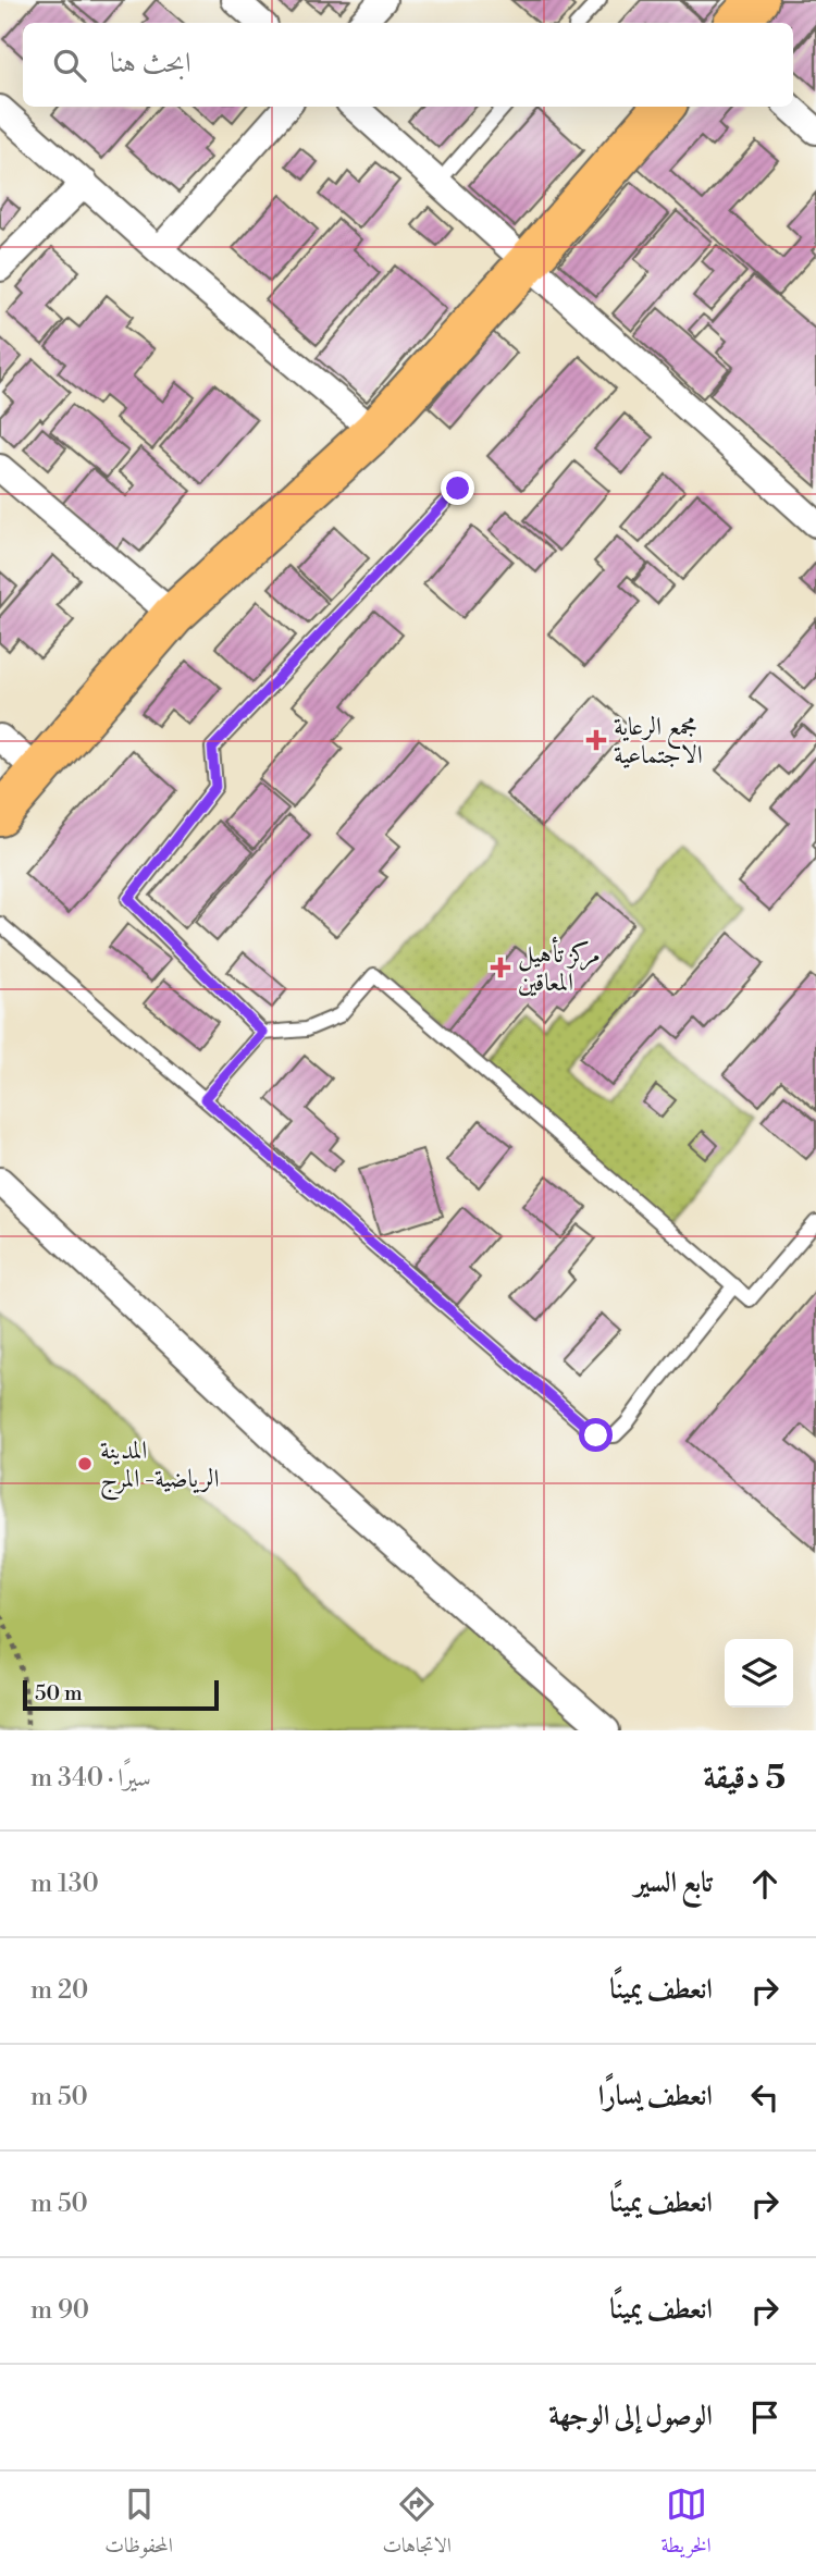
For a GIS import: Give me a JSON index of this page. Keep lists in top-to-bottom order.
{
  "places": {
    "health": ["مجمع الرعاية الاجتماعية", "مركز تأهيل المعاقين"],
    "other": ["المدينة الرياضية- المرج"]
  },
  "scale_bar": "50 m",
  "page": {
    "search": "ابحث هنا",
    "scale": "50 m",
    "heading": ["5 دقيقة", "سيرًا · 340 m"],
    "list": [
      ["تابع السير", "130 m"],
      ["انعطف يمينًا", "20 m"],
      ["انعطف يسارًا", "50 m"],
      ["انعطف يمينًا", "50 m"],
      ["انعطف يمينًا", "90 m"],
      "الوصول إلى الوجهة"
    ],
    "nav": ["الخريطة", "الاتجاهات", "المحفوظات"]
  }
}
